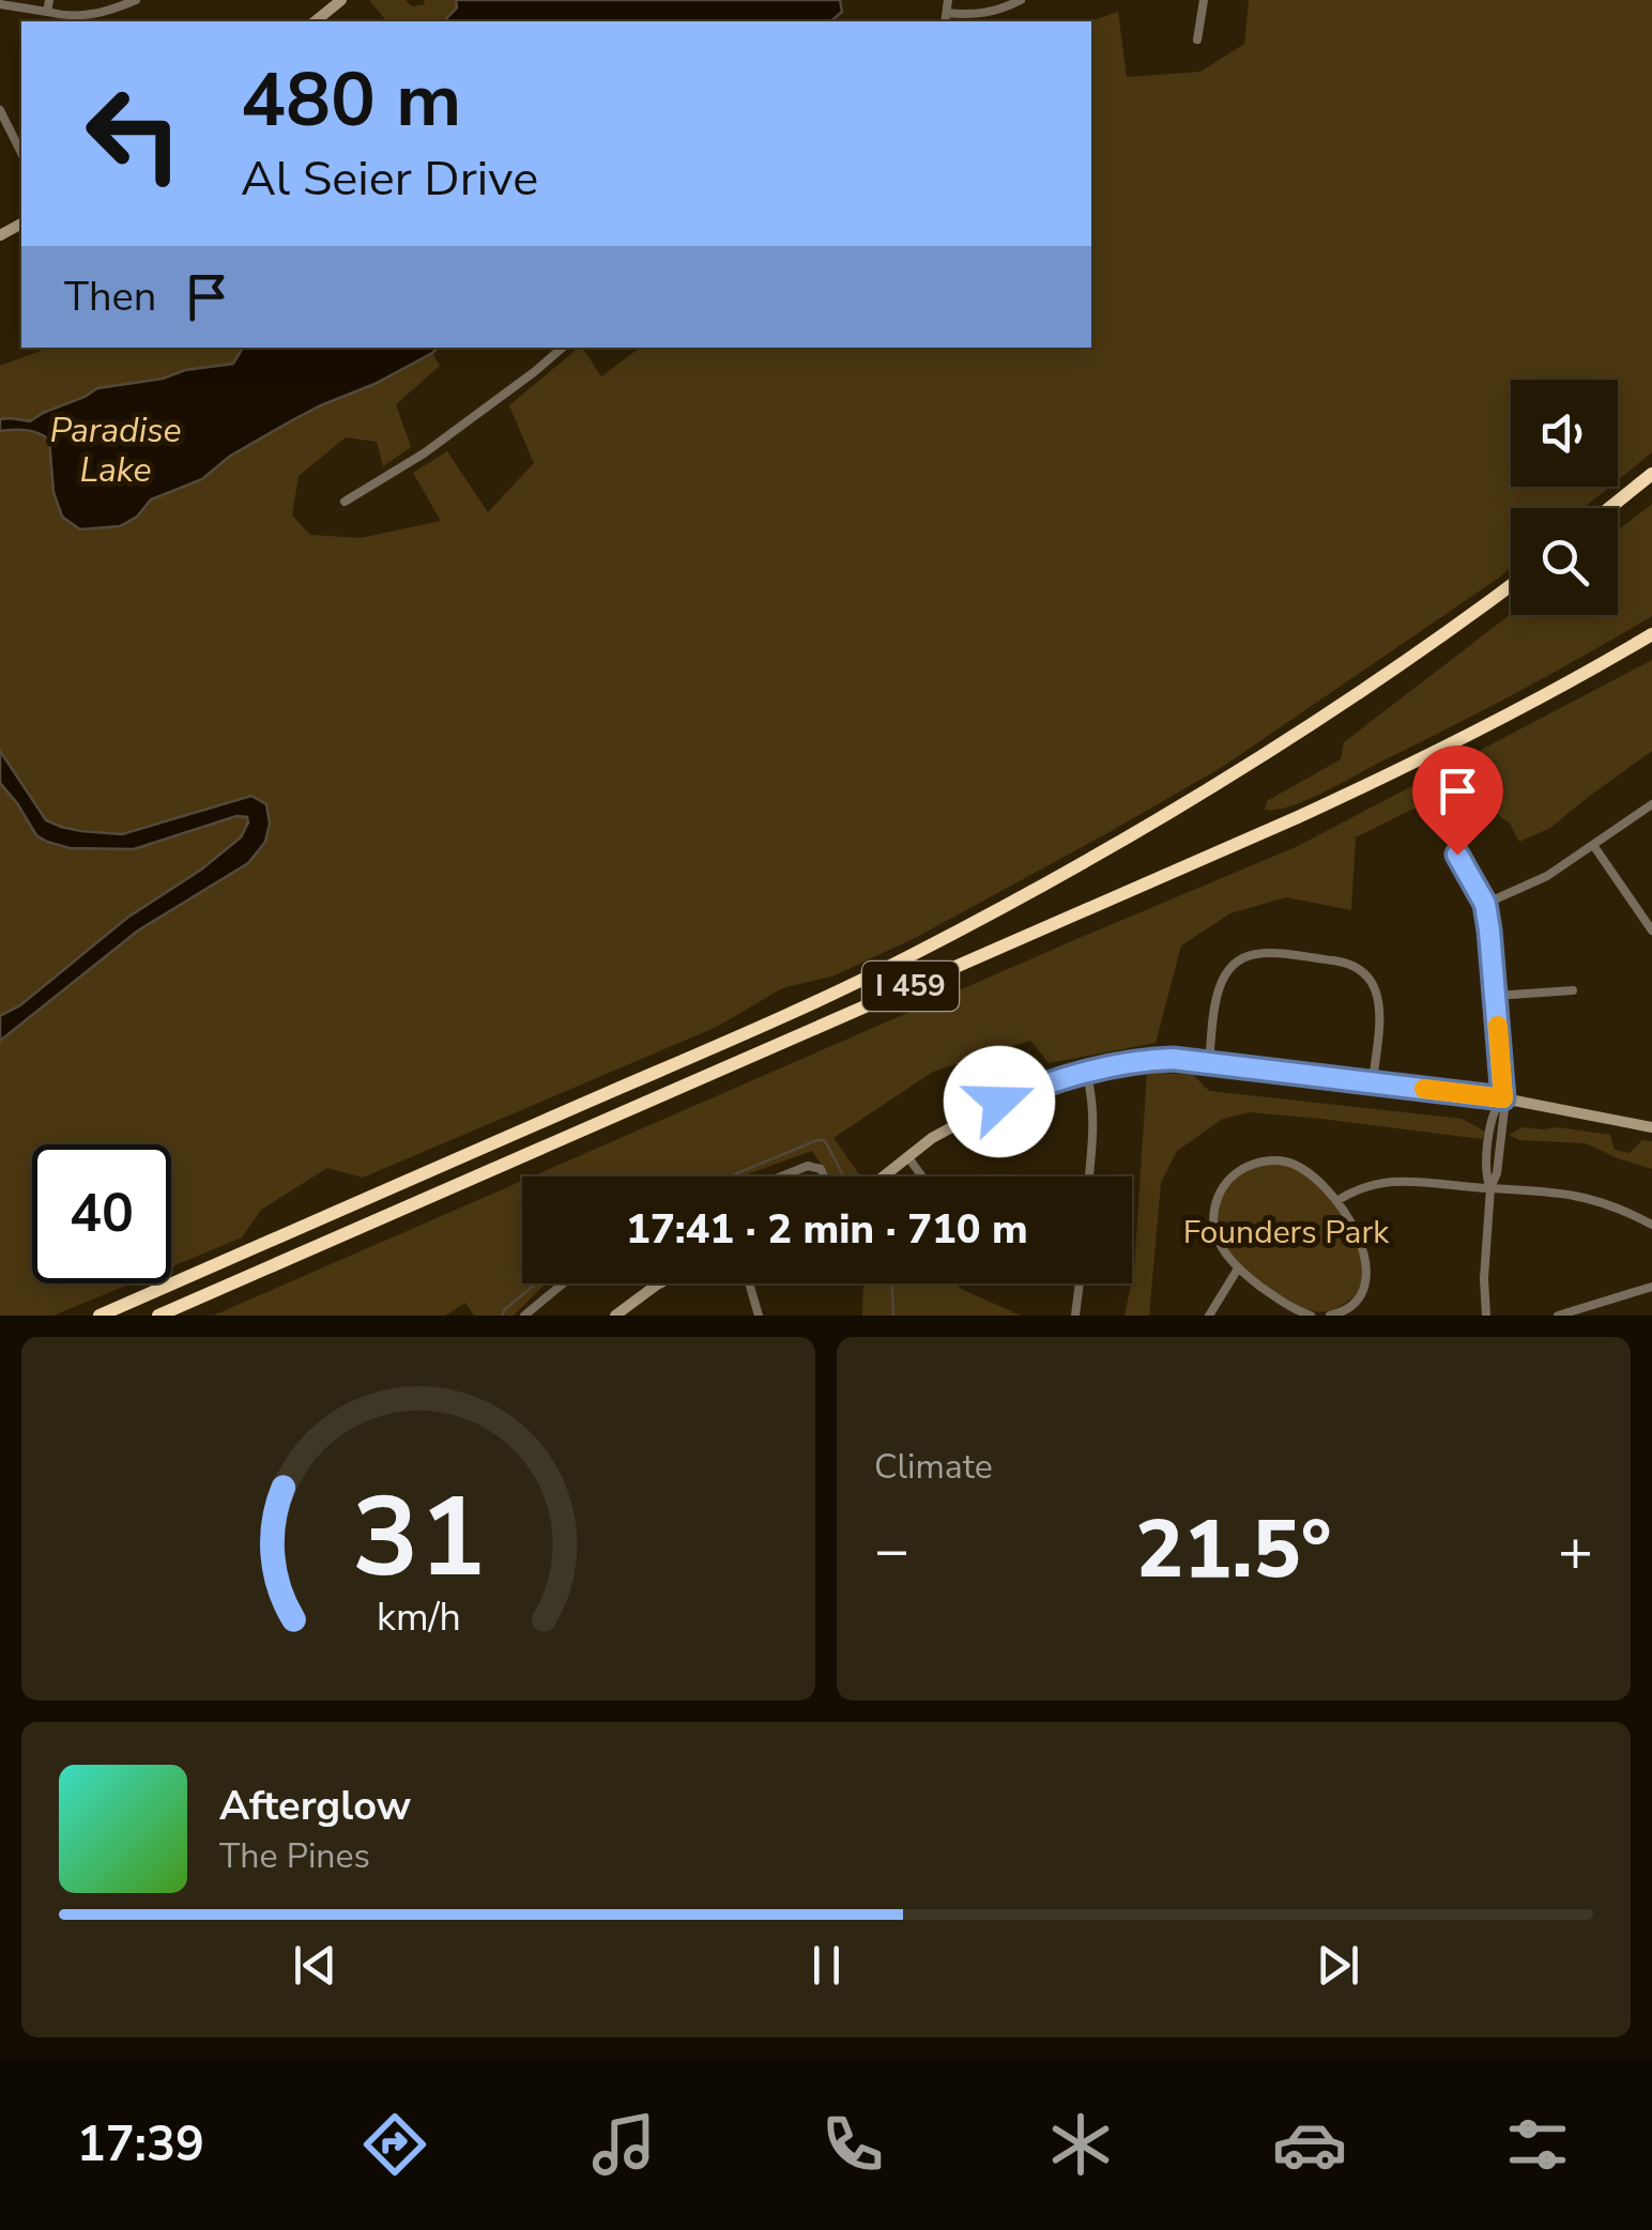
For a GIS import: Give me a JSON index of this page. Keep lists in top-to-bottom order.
{
  "streets": {
    "highway": ["I 459"]
  },
  "water": ["Paradise Lake"],
  "parks": ["Founders Park"],
  "page": {
    "turn": ["480 m", "Al Seier Drive"],
    "then": "Then",
    "limit": "40",
    "trip": "17:41 · 2 min · 710 m",
    "tile": "Climate",
    "heat": ["−", "21.5°", "+"],
    "song": ["Afterglow", "The Pines"],
    "tabs": "17:39",
    "gauge": ["31", "km/h"]
  }
}
